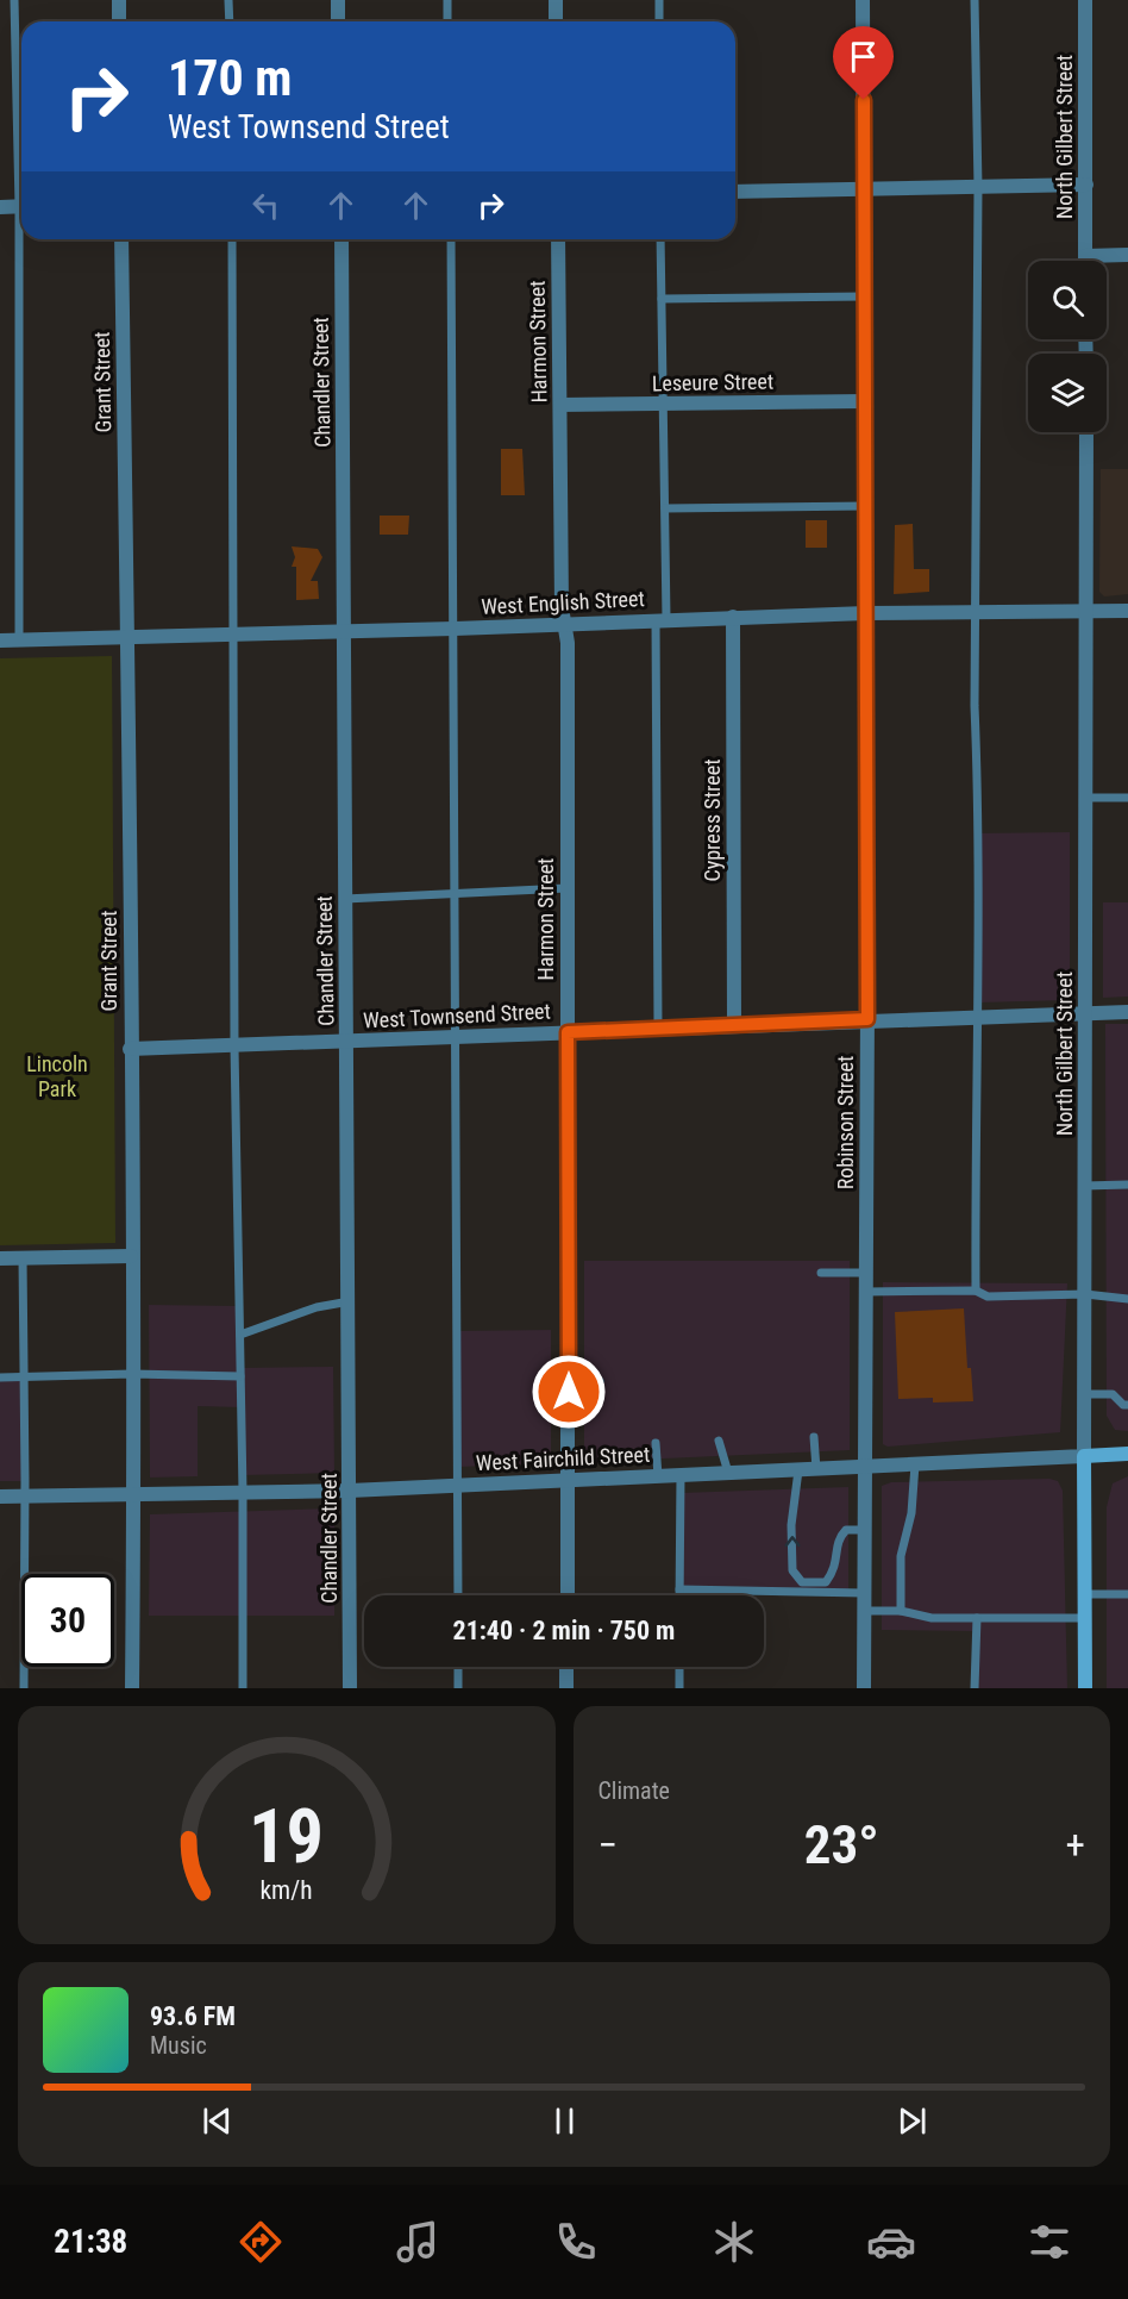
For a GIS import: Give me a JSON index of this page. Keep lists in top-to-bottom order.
{
  "streets": {
    "main road": ["North Gilbert Street", "West Fairchild Street"],
    "street": [
      "Harmon Street",
      "Grant Street",
      "Chandler Street",
      "Leseure Street",
      "West English Street",
      "Cypress Street",
      "West Townsend Street",
      "Robinson Street"
    ]
  },
  "crossings": [
    ["North Gilbert Street", "West English Street"],
    ["North Gilbert Street", "West Townsend Street"],
    ["North Gilbert Street", "West Fairchild Street"],
    ["Harmon Street", "Leseure Street"],
    ["Harmon Street", "West English Street"],
    ["Harmon Street", "West Townsend Street"],
    ["Harmon Street", "West Fairchild Street"],
    ["Grant Street", "West English Street"],
    ["Grant Street", "West Townsend Street"],
    ["Grant Street", "West Fairchild Street"],
    ["Chandler Street", "West English Street"],
    ["Chandler Street", "West Townsend Street"],
    ["Chandler Street", "West Fairchild Street"],
    ["Leseure Street", "Robinson Street"],
    ["West English Street", "Cypress Street"],
    ["West English Street", "Robinson Street"],
    ["Cypress Street", "West Townsend Street"],
    ["West Townsend Street", "Robinson Street"],
    ["Robinson Street", "West Fairchild Street"]
  ],
  "parks": ["Lincoln Park"],
  "page": {
    "turn": ["170 m", "West Townsend Street"],
    "limit": "30",
    "trip": "21:40 · 2 min · 750 m",
    "tile": "Climate",
    "heat": ["−", "23°", "+"],
    "song": ["93.6 FM", "Music"],
    "tabs": "21:38",
    "gauge": ["19", "km/h"]
  }
}
